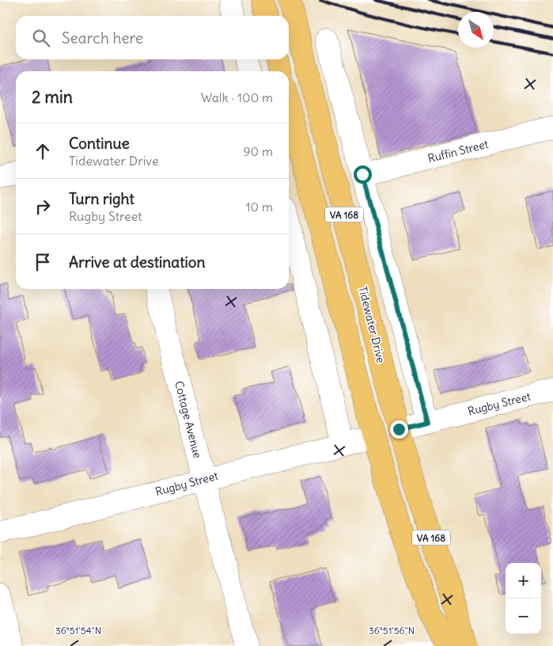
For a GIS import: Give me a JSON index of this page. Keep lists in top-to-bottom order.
{
  "streets": {
    "highway": ["VA 168", "Tidewater Drive"],
    "street": ["Ruffin Street", "Rugby Street", "Cottage Avenue"]
  },
  "crossings": [
    ["VA 168", "Rugby Street"],
    ["Tidewater Drive", "Rugby Street"],
    ["Rugby Street", "Cottage Avenue"]
  ],
  "north": "bottom right",
  "page": {
    "search": "Search here",
    "heading": ["2 min", "Walk · 100 m"],
    "list": [
      ["Continue", "Tidewater Drive", "90 m"],
      ["Turn right", "Rugby Street", "10 m"],
      "Arrive at destination"
    ],
    "map_buttons": ["+", "−"]
  },
  "coordinates": ["36°51'54\"N", "36°51'56\"N"]
}
